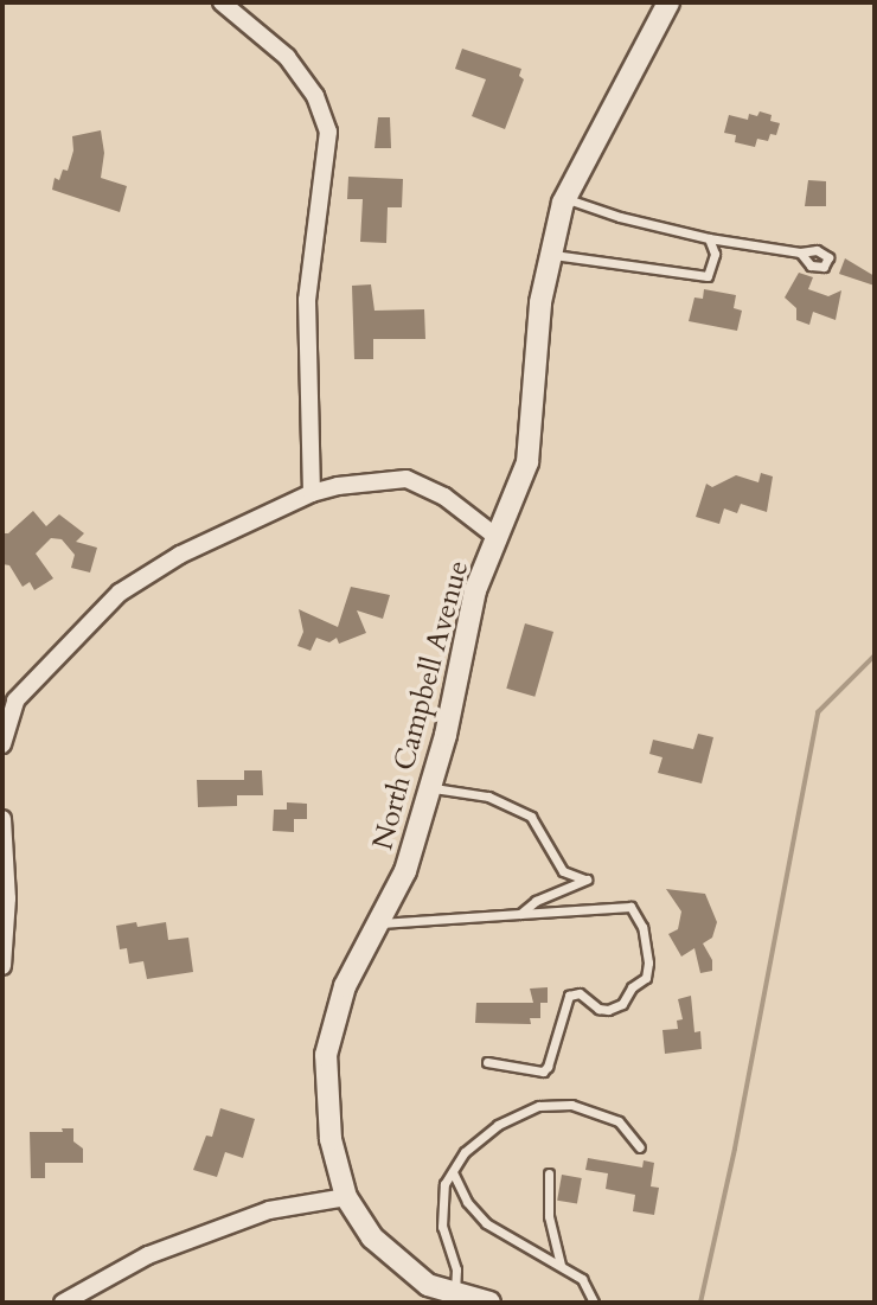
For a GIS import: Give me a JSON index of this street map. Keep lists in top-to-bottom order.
{
  "streets": {
    "main road": ["North Campbell Avenue"]
  }
}
